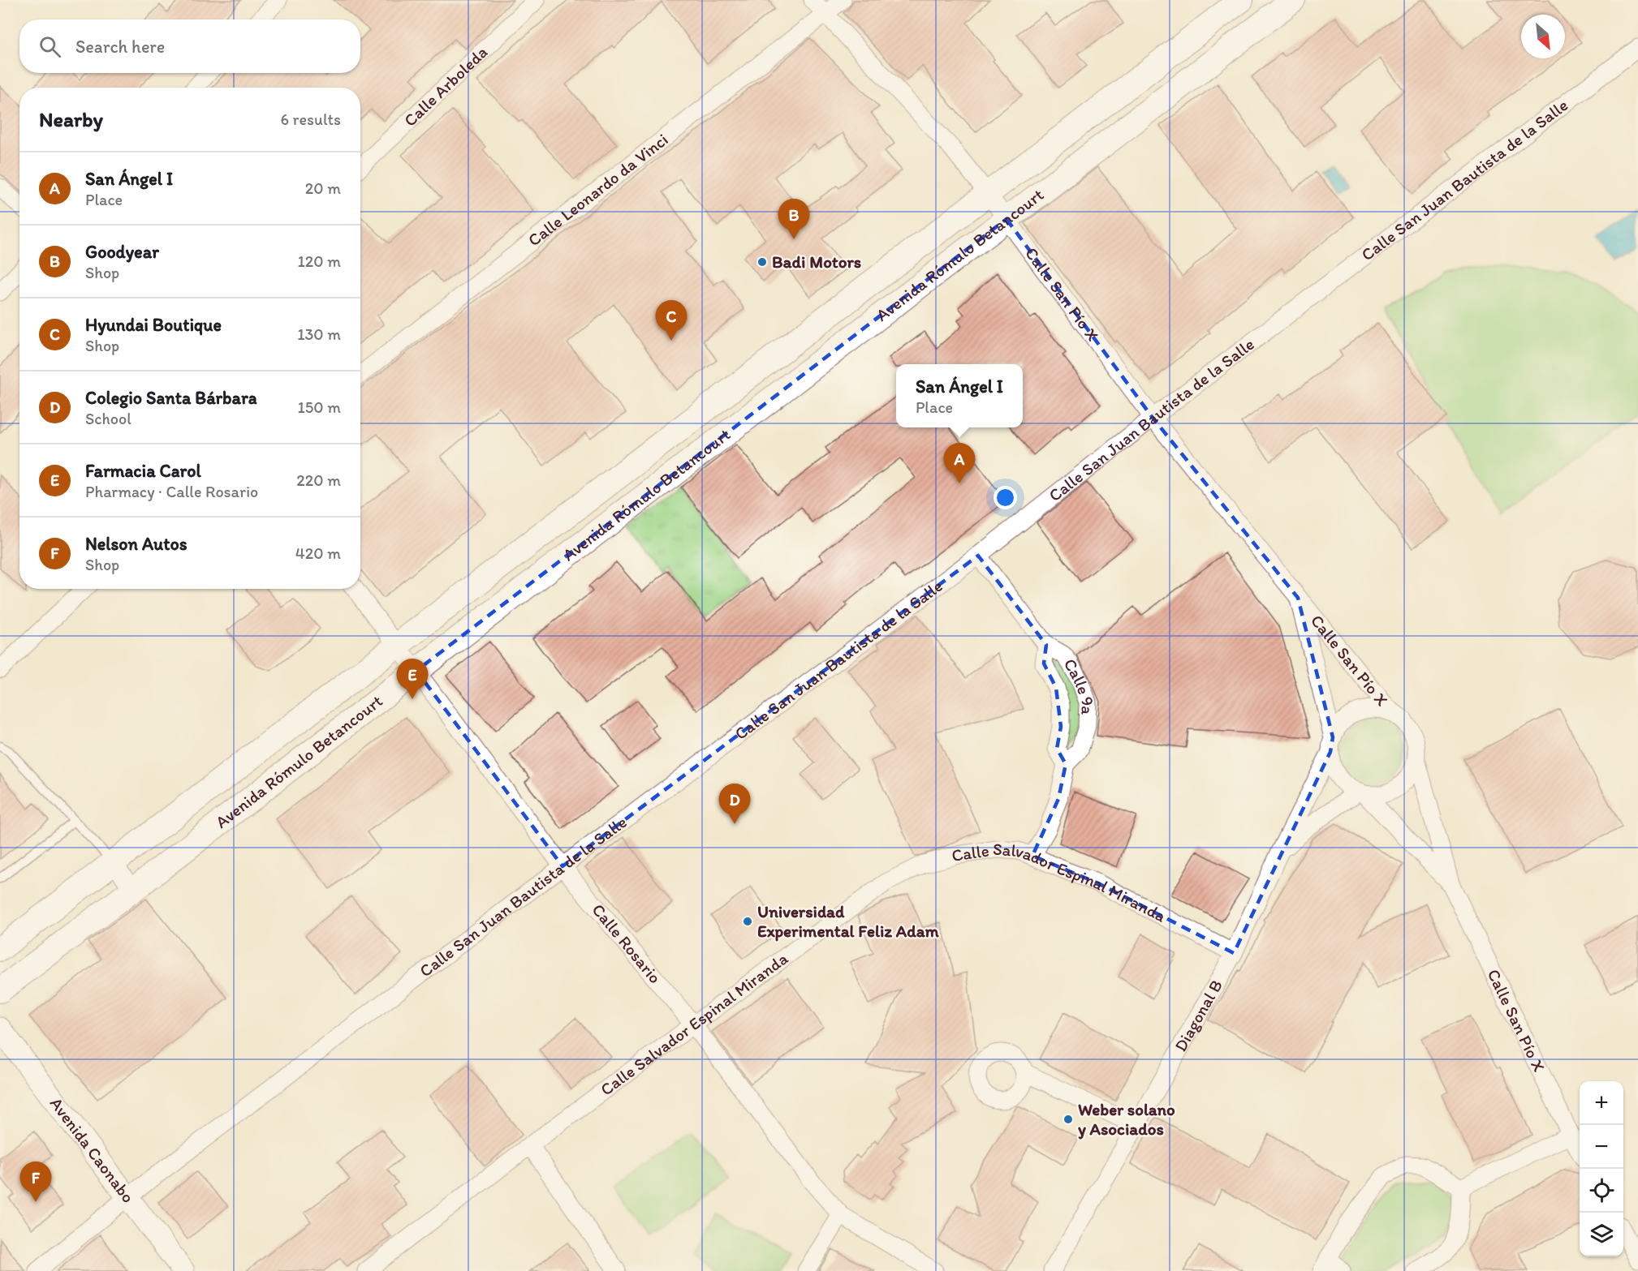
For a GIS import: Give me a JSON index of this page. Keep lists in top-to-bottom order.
{
  "streets": {
    "main road": ["Avenida Rómulo Betancourt"],
    "street": [
      "Calle Arboleda",
      "Calle San Juan Bautista de la Salle",
      "Calle Leonardo da Vinci",
      "Calle San Pío X",
      "Calle 9a",
      "Calle Salvador Espinal Miranda",
      "Calle Rosario",
      "Diagonal B",
      "Avenida Caonabo"
    ]
  },
  "crossings": [
    ["Calle San Juan Bautista de la Salle", "Calle San Pío X"],
    ["Calle San Juan Bautista de la Salle", "Calle 9a"],
    ["Calle San Juan Bautista de la Salle", "Calle Rosario"],
    ["Calle San Juan Bautista de la Salle", "Avenida Caonabo"],
    ["Calle Leonardo da Vinci", "Calle San Pío X"],
    ["Avenida Rómulo Betancourt", "Calle San Pío X"],
    ["Avenida Rómulo Betancourt", "Calle Rosario"],
    ["Calle San Pío X", "Diagonal B"],
    ["Calle 9a", "Calle Salvador Espinal Miranda"],
    ["Calle Salvador Espinal Miranda", "Calle Rosario"],
    ["Calle Salvador Espinal Miranda", "Diagonal B"]
  ],
  "places": ["Badi Motors", "Universidad Experimental Feliz Adam", "Weber solano y Asociados"],
  "north": "bottom right",
  "page": {
    "search": "Search here",
    "heading": ["Nearby", "6 results"],
    "list": [
      {
        "mark": "A",
        "name": "San Ángel I",
        "note": "Place",
        "value": "20 m"
      },
      {
        "mark": "B",
        "name": "Goodyear",
        "note": "Shop",
        "value": "120 m"
      },
      {
        "mark": "C",
        "name": "Hyundai Boutique",
        "note": "Shop",
        "value": "130 m"
      },
      {
        "mark": "D",
        "name": "Colegio Santa Bárbara",
        "note": "School",
        "value": "150 m"
      },
      {
        "mark": "E",
        "name": "Farmacia Carol",
        "note": "Pharmacy · Calle Rosario",
        "value": "220 m"
      },
      {
        "mark": "F",
        "name": "Nelson Autos",
        "note": "Shop",
        "value": "420 m"
      }
    ],
    "pins": [
      "B",
      "C",
      "A",
      "E",
      "D",
      "F"
    ],
    "popup": ["San Ángel I", "Place"],
    "map_buttons": ["+", "−"]
  }
}
